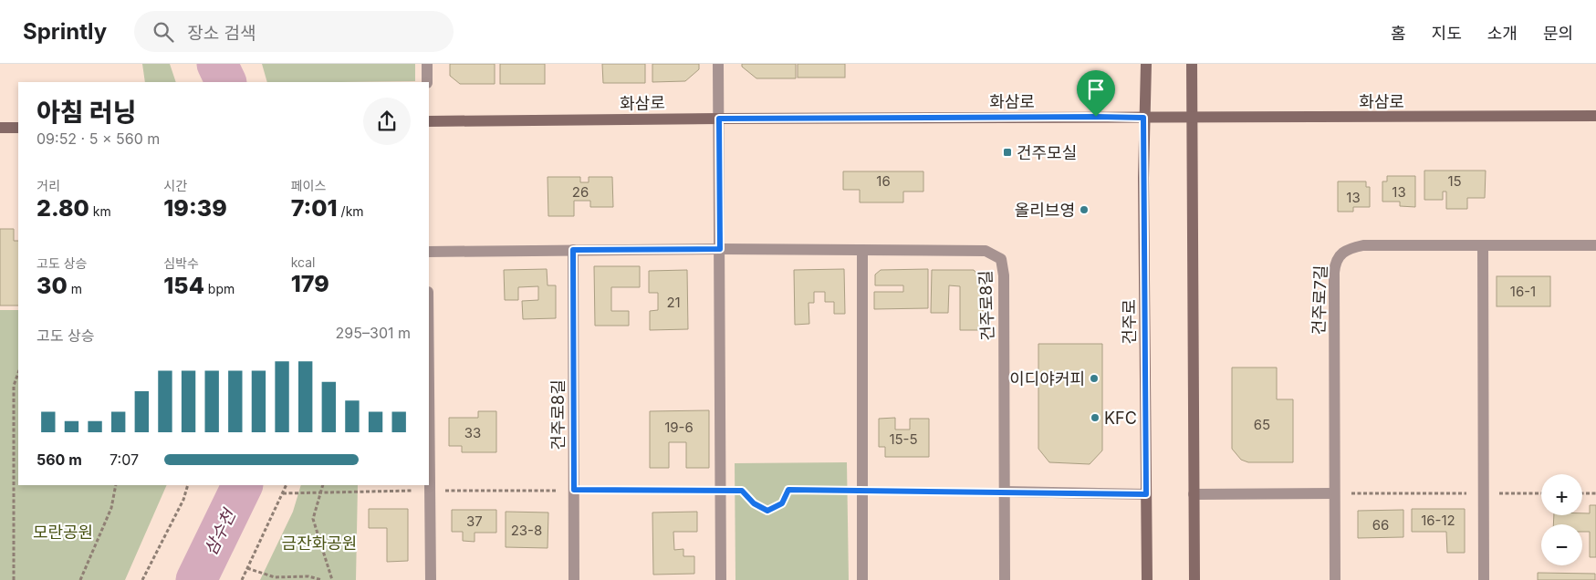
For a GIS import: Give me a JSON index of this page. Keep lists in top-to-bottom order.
{
  "streets": {
    "street": [
      "화삼로",
      "건주로7길",
      "건주로8길",
      "건주로"
    ]
  },
  "crossings": [
    ["화삼로", "건주로"]
  ],
  "water": ["삼수천"],
  "parks": ["모란공원", "금잔화공원"],
  "places": {
    "transit": ["건주모실"],
    "other": ["올리브영", "이디야커피", "KFC"]
  },
  "house_numbers": [
    "16",
    "15",
    "26",
    "13",
    "13",
    "16-1",
    "21",
    "65",
    "19-6",
    "33",
    "15-5",
    "16-12",
    "37",
    "66",
    "23-8"
  ],
  "page": {
    "header": "Sprintly",
    "search": "장소 검색",
    "nav": [
      "홈",
      "지도",
      "소개",
      "문의"
    ],
    "heading": ["아침 러닝", "09:52 · 5 × 560 m"],
    "stats": [
      ["거리", "2.80 km"],
      ["시간", "19:39"],
      ["페이스", "7:01 /km"],
      ["고도 상승", "30 m"],
      ["심박수", "154 bpm"],
      ["kcal", "179"]
    ],
    "chart": ["고도 상승", "295–301 m"],
    "list": [
      {
        "name": "560 m",
        "note": "7:07"
      }
    ],
    "map_buttons": ["+", "−"]
  }
}
